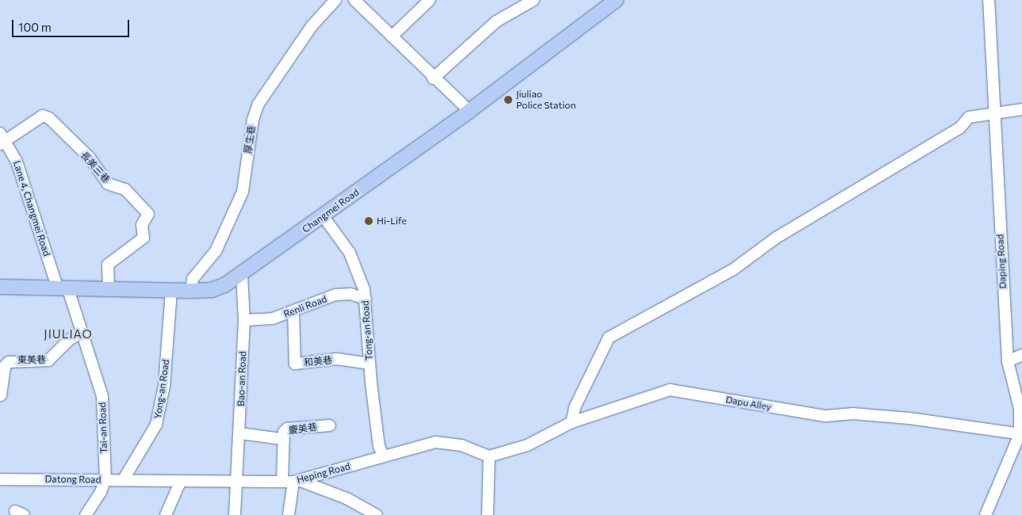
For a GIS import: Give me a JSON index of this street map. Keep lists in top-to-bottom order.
{
  "streets": {
    "main road": ["Changmei Road"],
    "street": [
      "厚生巷",
      "長美三巷",
      "Lane 4, Changmei Road",
      "Daping Road",
      "Renli Road",
      "Tong-an Road",
      "東美巷",
      "和美巷",
      "Bao-an Road",
      "Yong-an Road",
      "Dapu Alley",
      "Tai-an Road",
      "慶美巷",
      "Heping Road",
      "Datong Road"
    ]
  },
  "crossings": [
    ["厚生巷", "Changmei Road"],
    ["長美三巷", "Lane 4, Changmei Road"],
    ["長美三巷", "Changmei Road"],
    ["Lane 4, Changmei Road", "Changmei Road"],
    ["Lane 4, Changmei Road", "Tai-an Road"],
    ["Changmei Road", "Tong-an Road"],
    ["Changmei Road", "Bao-an Road"],
    ["Changmei Road", "Yong-an Road"],
    ["Changmei Road", "Tai-an Road"],
    ["Daping Road", "Dapu Alley"],
    ["Renli Road", "Tong-an Road"],
    ["Renli Road", "和美巷"],
    ["Renli Road", "Bao-an Road"],
    ["Tong-an Road", "和美巷"],
    ["Tong-an Road", "Heping Road"],
    ["東美巷", "Tai-an Road"],
    ["Bao-an Road", "慶美巷"],
    ["Bao-an Road", "Heping Road"],
    ["Yong-an Road", "Heping Road"],
    ["Dapu Alley", "Heping Road"],
    ["Tai-an Road", "Heping Road"],
    ["Tai-an Road", "Datong Road"],
    ["慶美巷", "Heping Road"],
    ["Heping Road", "Datong Road"]
  ],
  "districts": ["JIULIAO"],
  "places": ["Jiuliao Police Station", "Hi-Life"],
  "scale_bar": "100 m"
}
